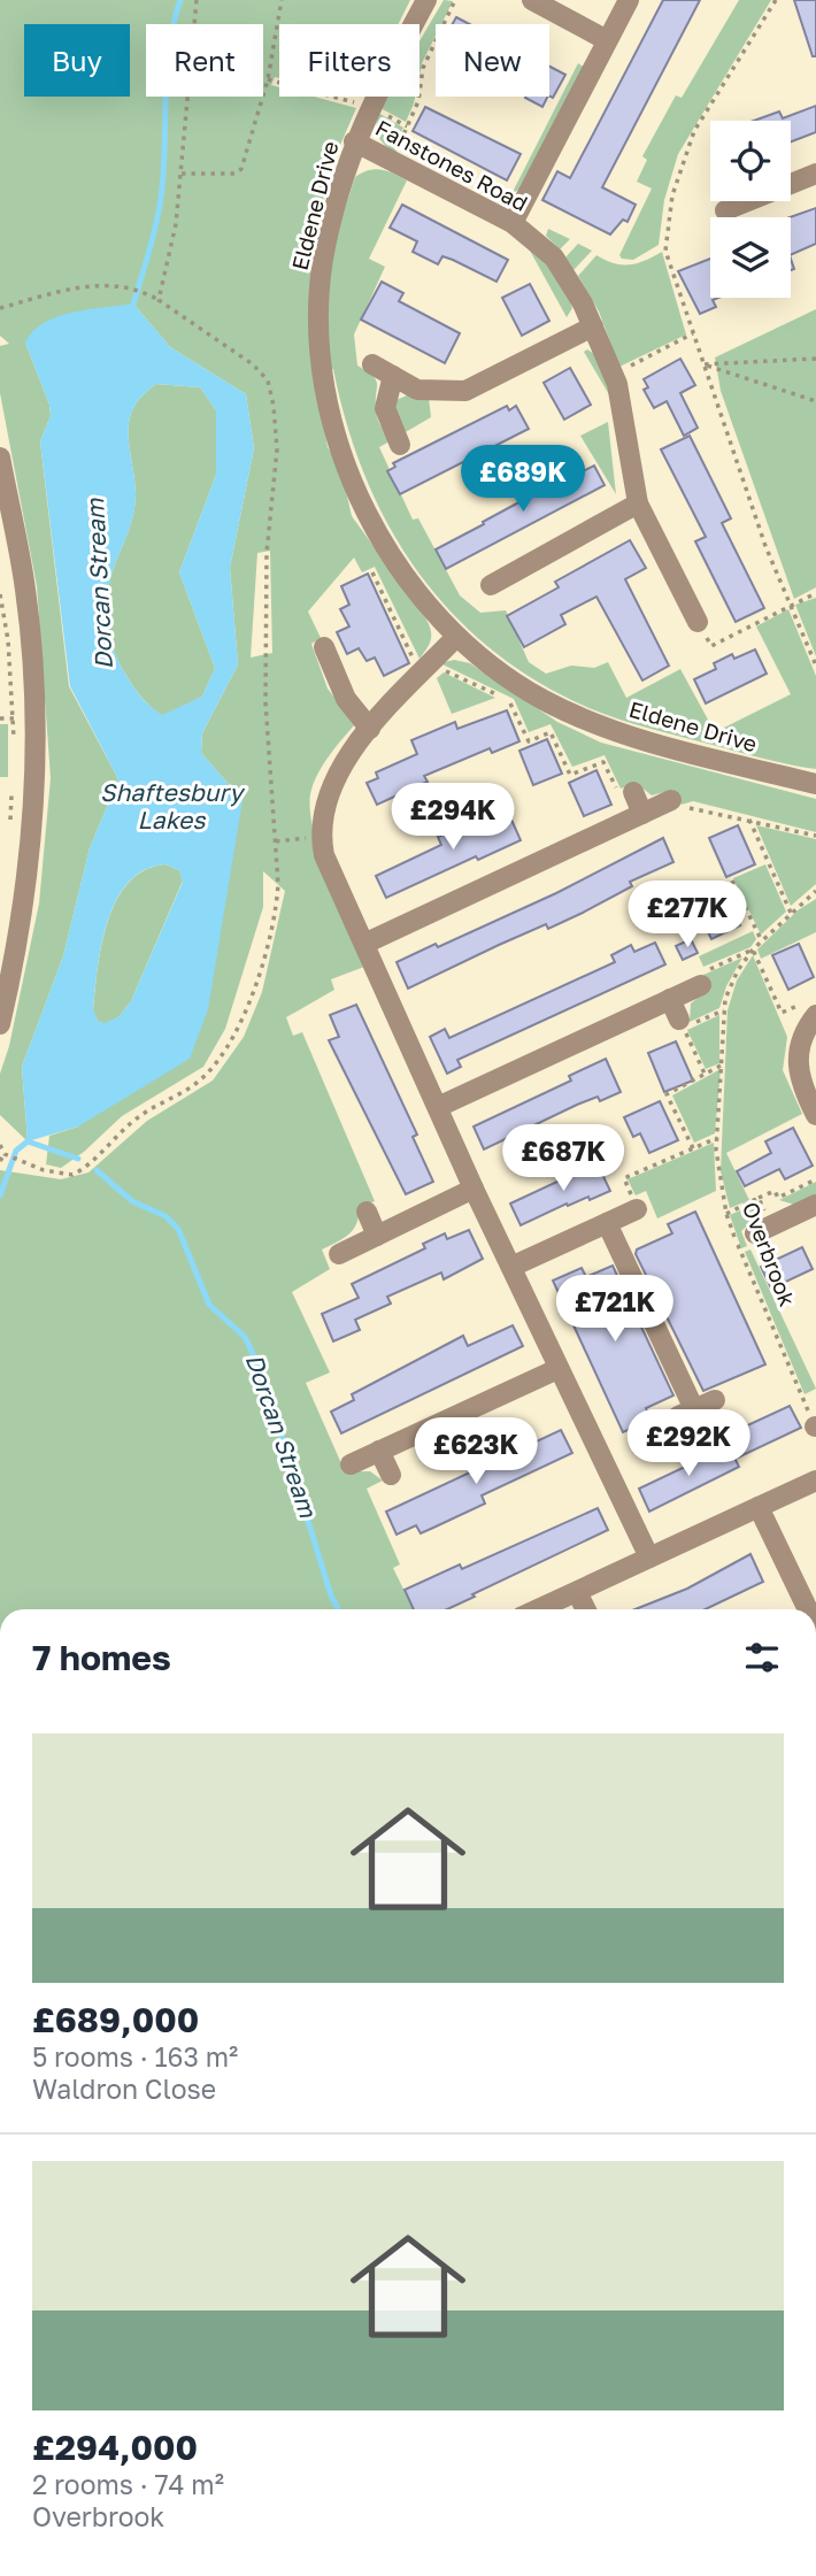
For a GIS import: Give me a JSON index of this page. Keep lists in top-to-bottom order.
{
  "streets": {
    "street": ["Fanstones Road", "Eldene Drive"],
    "path": ["Overbrook"]
  },
  "crossings": [
    ["Fanstones Road", "Eldene Drive"]
  ],
  "water": ["Dorcan Stream", "Shaftesbury Lakes"],
  "page": {
    "chip": [
      "Buy",
      "Rent",
      "Filters",
      "New"
    ],
    "price": [
      "£689K",
      "£294K",
      "£277K",
      "£687K",
      "£721K",
      "£292K",
      "£623K"
    ],
    "heading": "7 homes",
    "list": [
      {
        "name": "£689,000",
        "note": "5 rooms · 163 m² · Waldron Close"
      },
      {
        "name": "£294,000",
        "note": "2 rooms · 74 m² · Overbrook"
      }
    ]
  }
}
